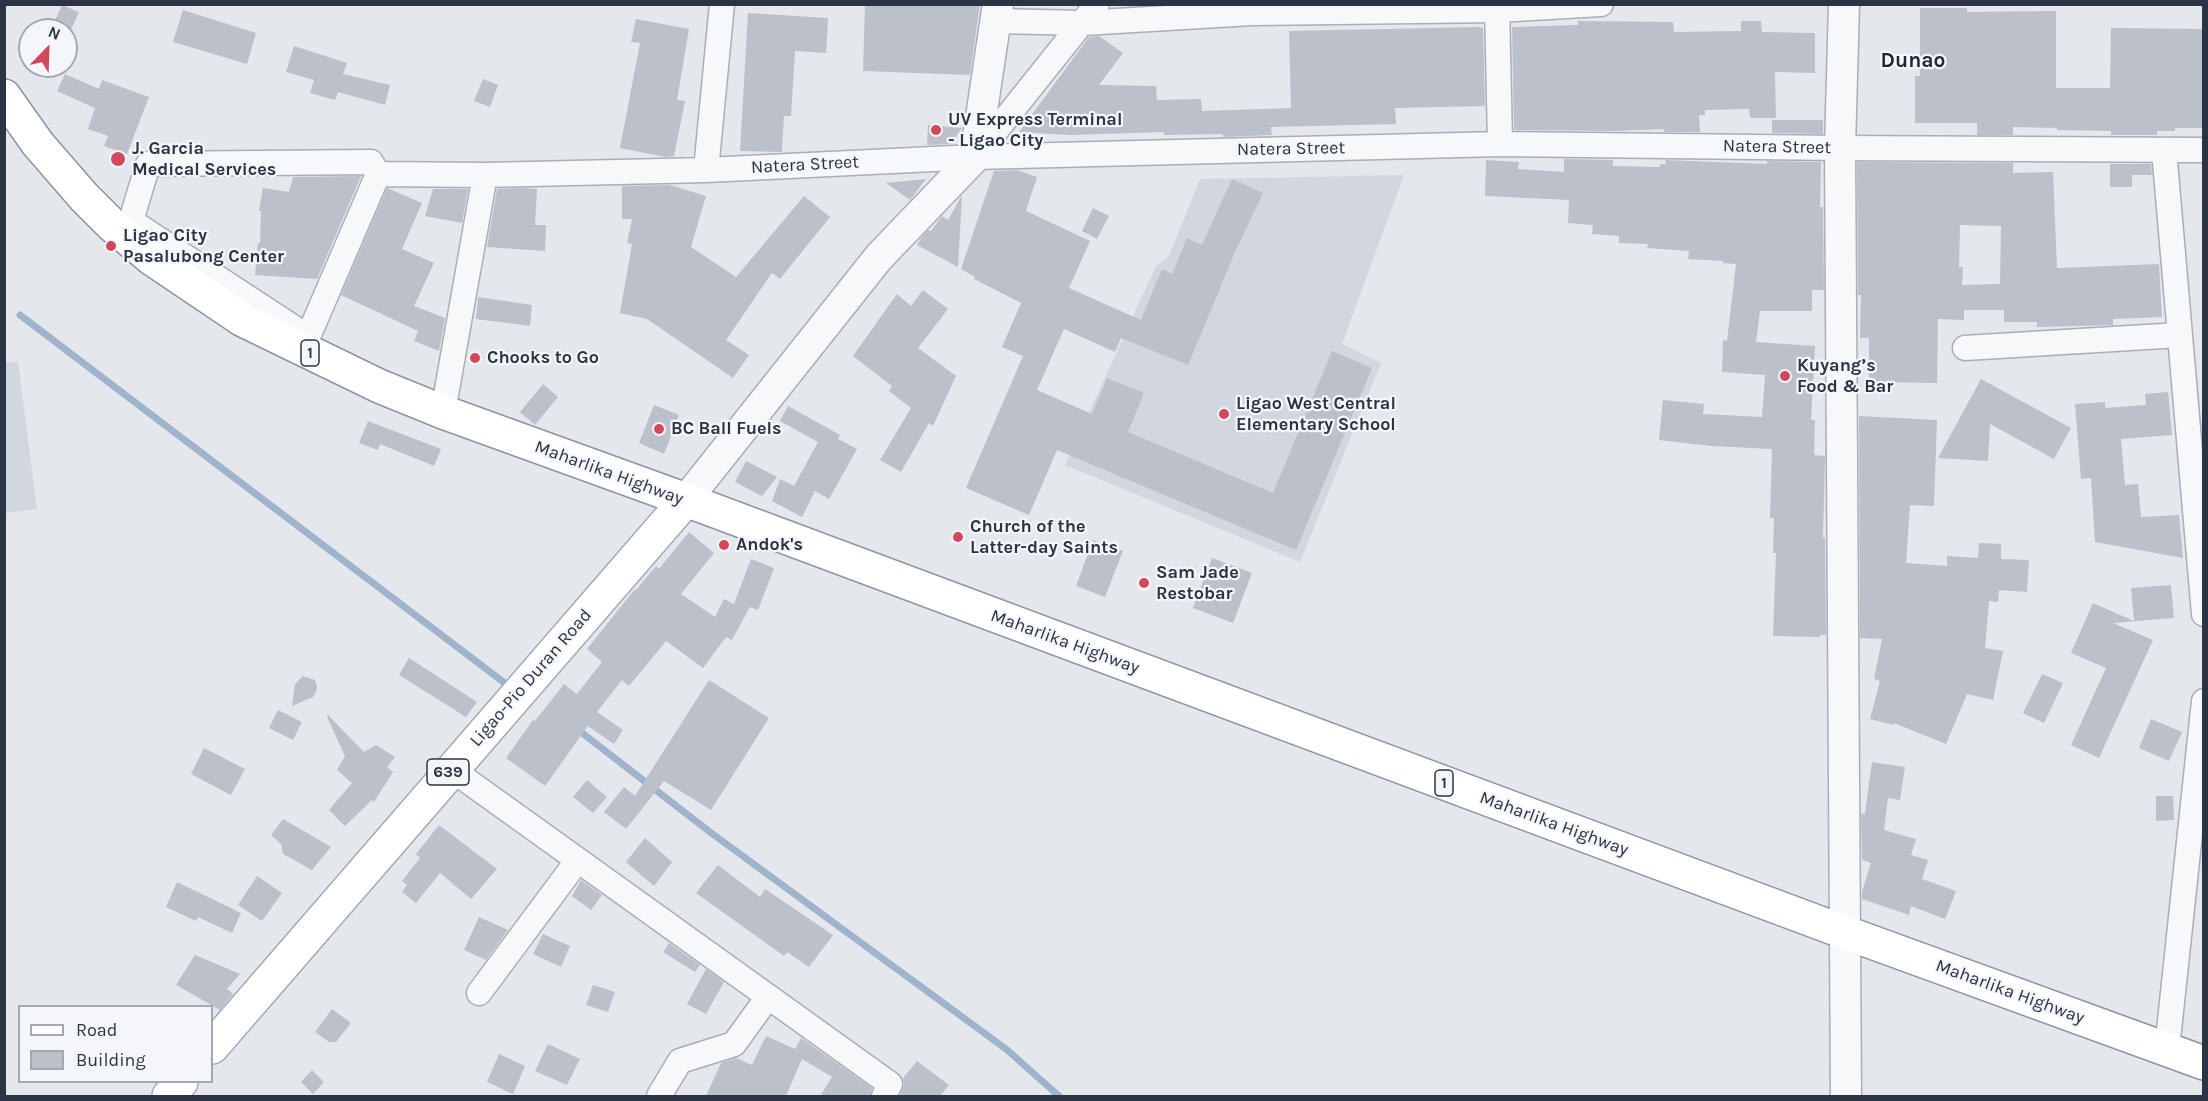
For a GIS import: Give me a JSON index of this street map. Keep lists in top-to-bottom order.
{
  "streets": {
    "main road": [
      "1",
      "Maharlika Highway",
      "Ligao-Pio Duran Road",
      "639"
    ],
    "street": ["Natera Street"]
  },
  "crossings": [
    ["Maharlika Highway", "Ligao-Pio Duran Road"]
  ],
  "districts": ["Dunao"],
  "places": [
    "UV Express Terminal - Ligao City",
    "J. Garcia Medical Services",
    "Ligao City Pasalubong Center",
    "Chooks to Go",
    "Kuyang’s Food & Bar",
    "Ligao West Central Elementary School",
    "BC Ball Fuels",
    "Church of the Latter-day Saints",
    "Andok's",
    "Sam Jade Restobar"
  ],
  "legend": ["Road", "Building"],
  "north": "top right"
}
